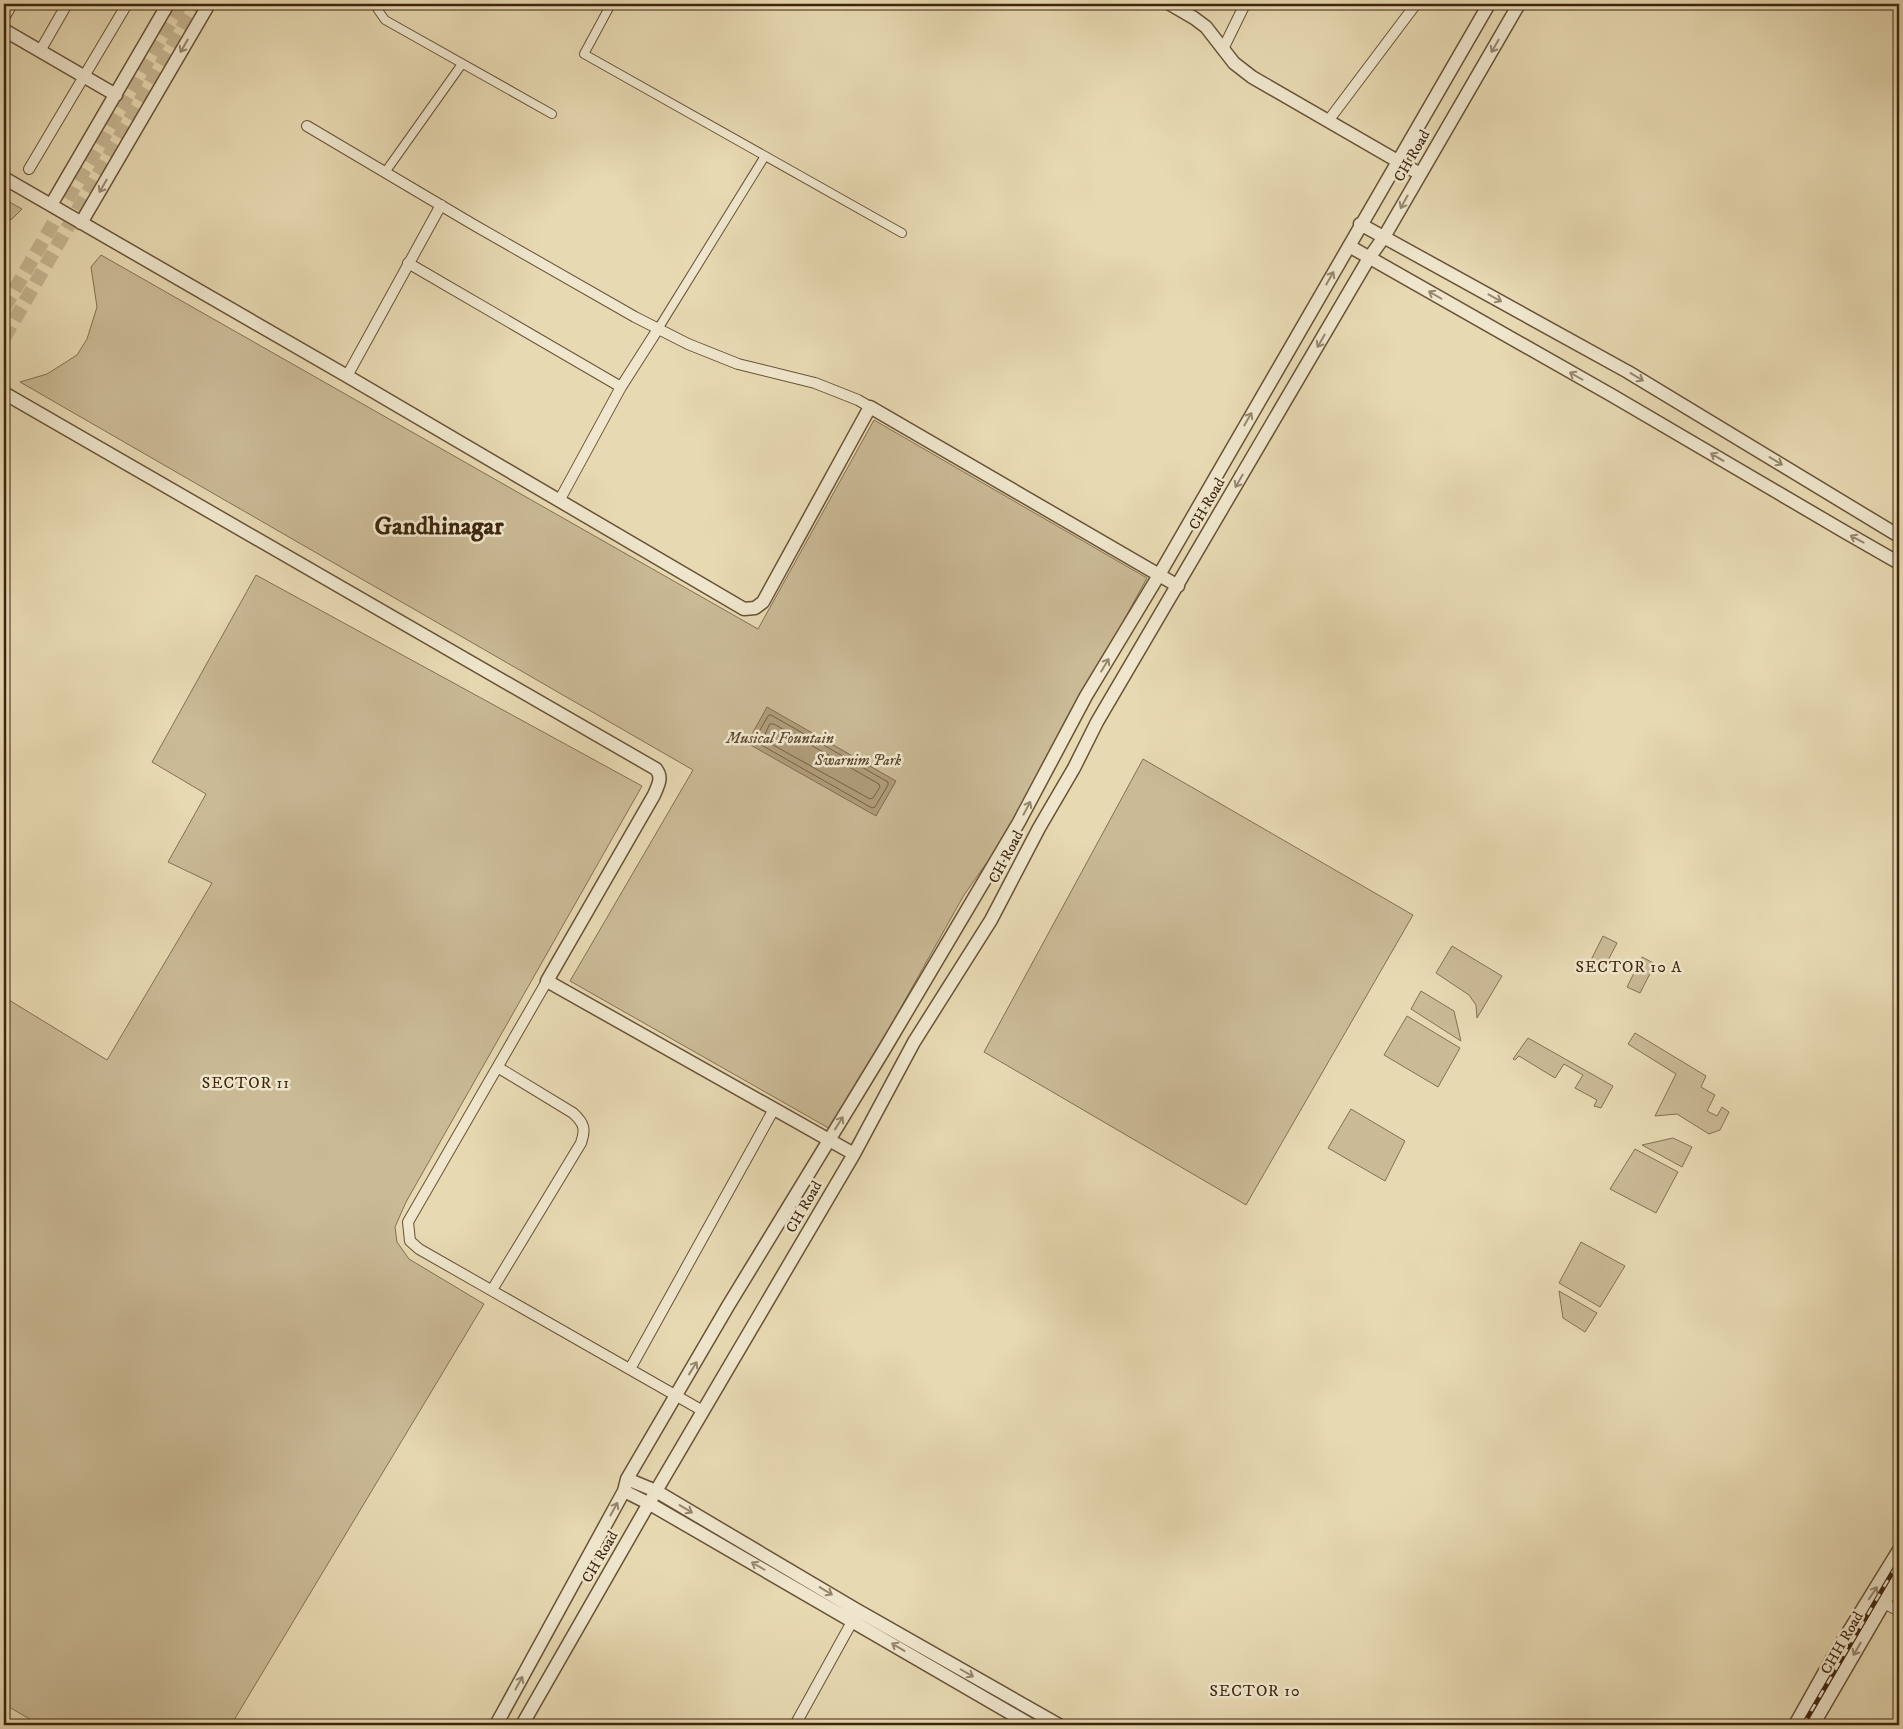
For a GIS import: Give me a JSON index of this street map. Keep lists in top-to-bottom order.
{
  "streets": {
    "street": ["CH Road", "CHH Road"]
  },
  "districts": [
    "Gandhinagar",
    "SECTOR 10 A",
    "SECTOR 11",
    "SECTOR 10"
  ],
  "water": ["Musical Fountain"],
  "parks": ["Swarnim Park"]
}
